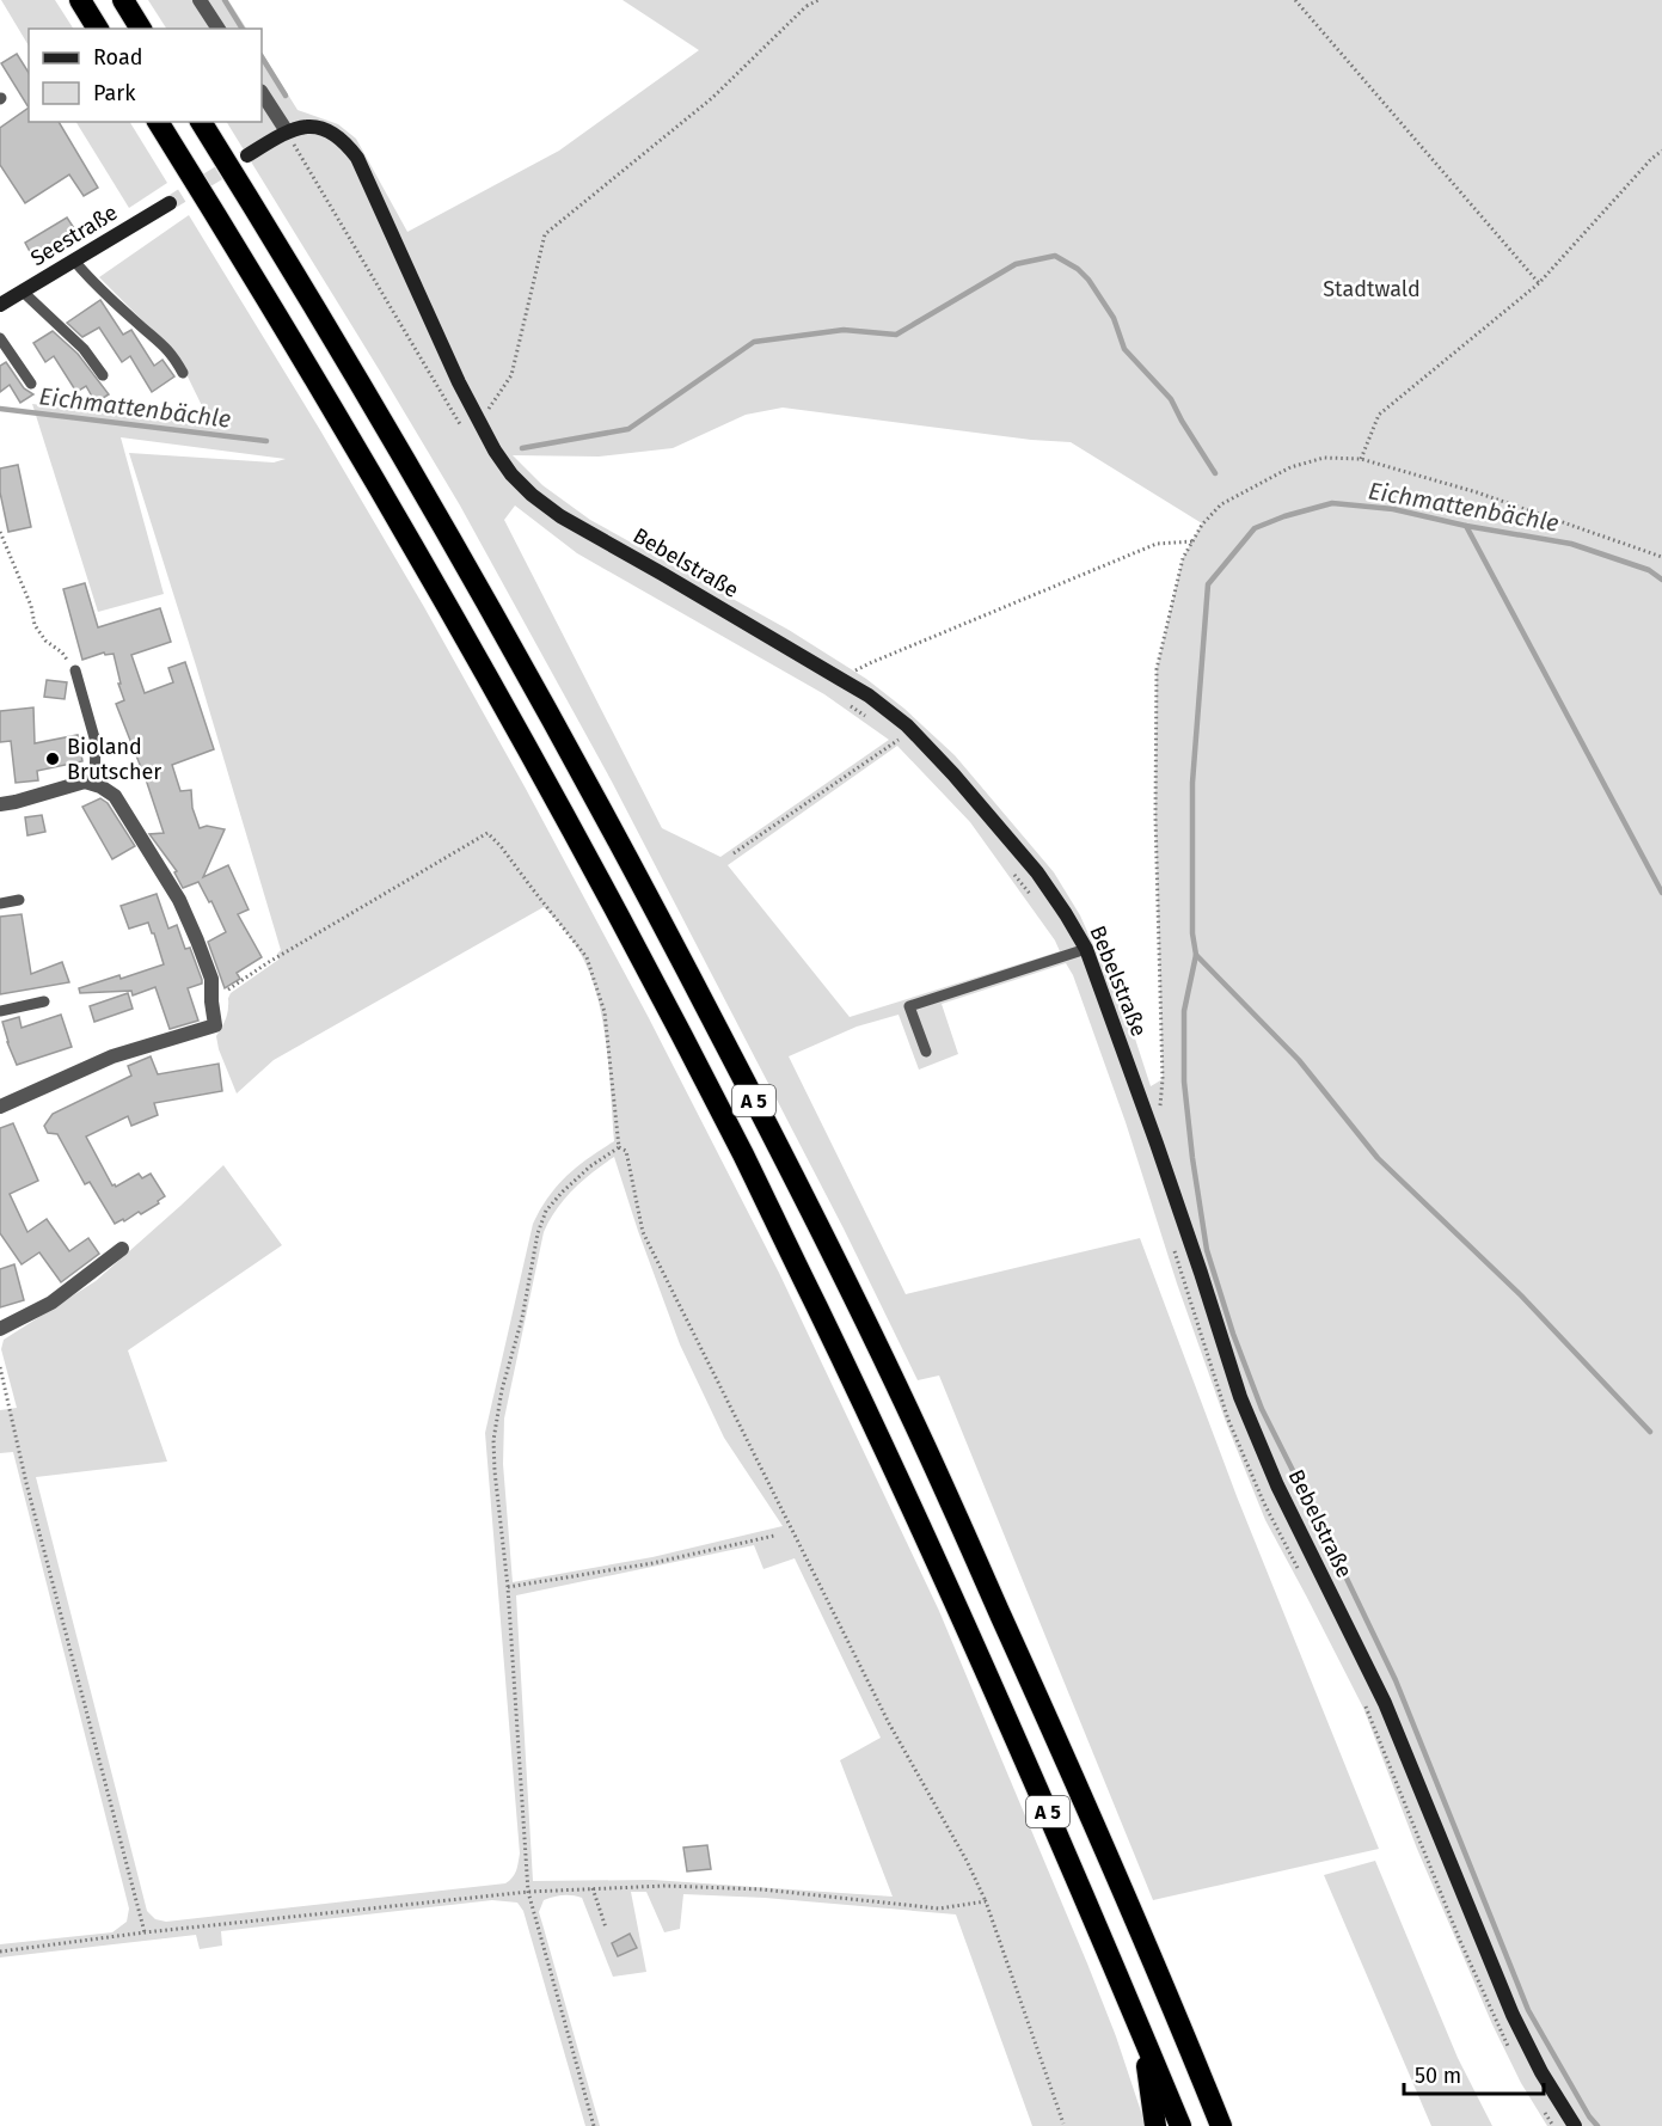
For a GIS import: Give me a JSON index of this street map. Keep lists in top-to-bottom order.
{
  "streets": {
    "highway": ["A 5"],
    "street": ["Seestraße", "Bebelstraße"]
  },
  "water": ["Eichmattenbächle"],
  "parks": ["Stadtwald"],
  "places": ["Bioland Brutscher"],
  "legend": ["Road", "Park"],
  "scale_bar": "50 m"
}
